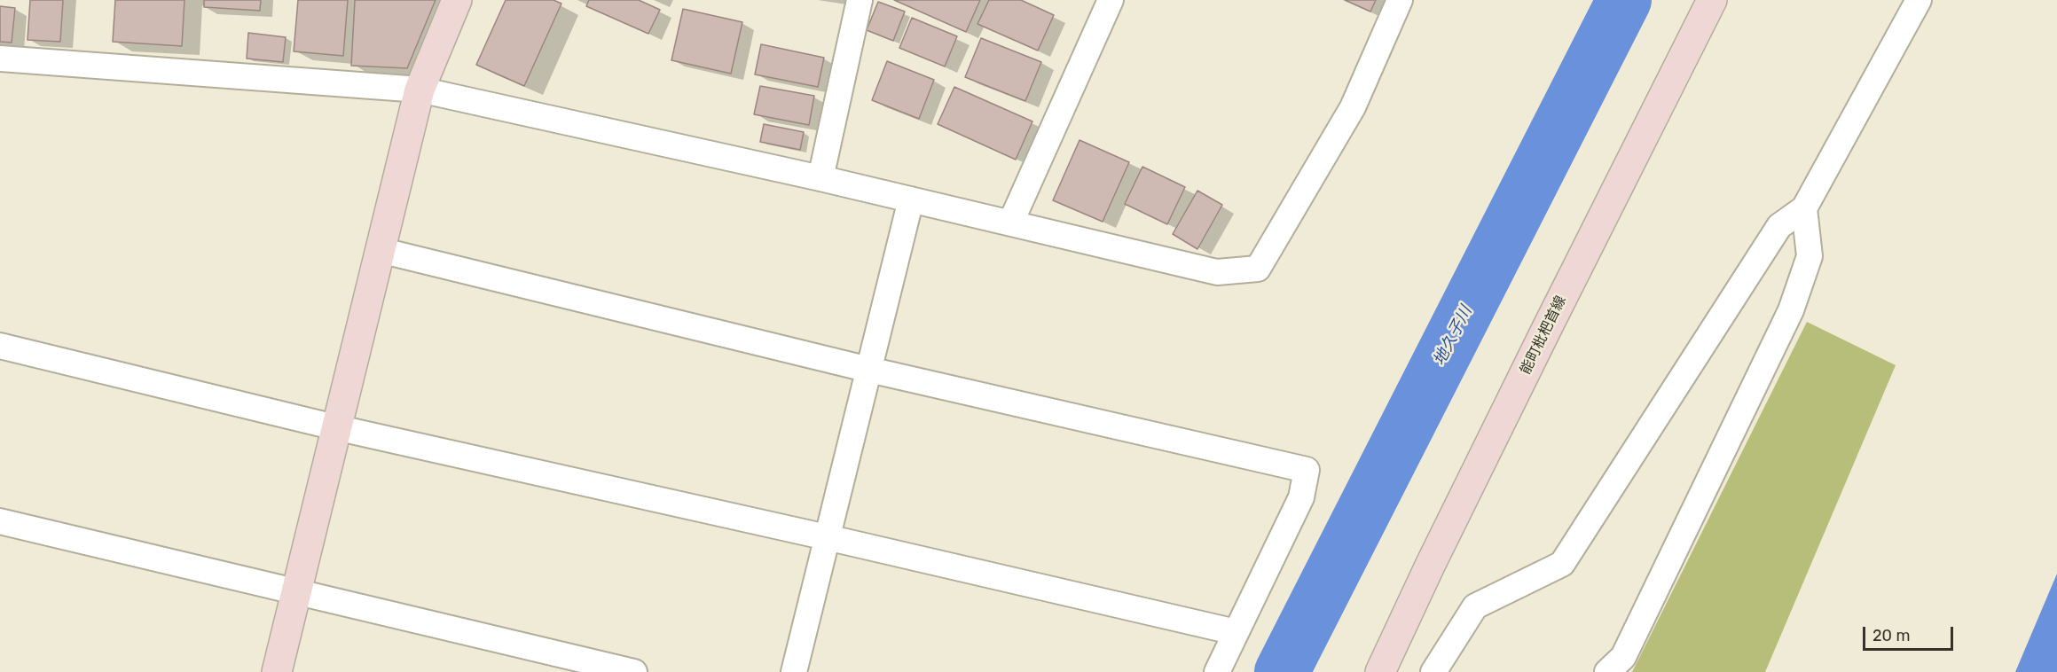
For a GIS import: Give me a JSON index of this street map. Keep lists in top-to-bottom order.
{
  "streets": {
    "main road": ["能町枇杷首線"]
  },
  "water": ["地久子川"],
  "scale_bar": "20 m"
}
